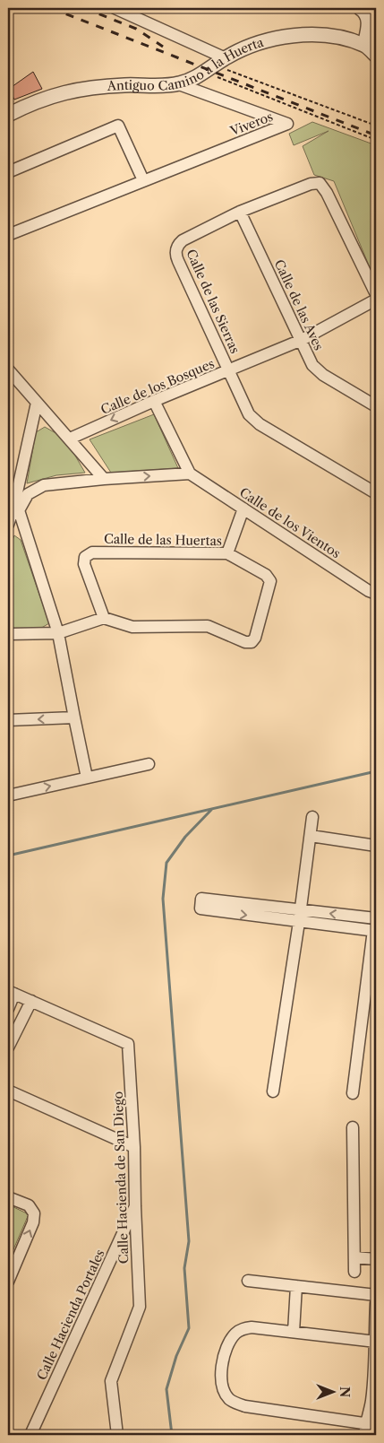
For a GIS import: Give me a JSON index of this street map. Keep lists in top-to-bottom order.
{
  "streets": {
    "street": [
      "Antiguo Camino a la Huerta",
      "Viveros",
      "Calle de las Sierras",
      "Calle de las Aves",
      "Calle de los Bosques",
      "Calle de los Vientos",
      "Calle de las Huertas",
      "Calle Hacienda de San Diego",
      "Calle Hacienda Portales"
    ]
  },
  "crossings": [
    ["Antiguo Camino a la Huerta", "Viveros"],
    ["Calle de las Sierras", "Calle de las Aves"],
    ["Calle de las Sierras", "Calle de los Bosques"],
    ["Calle de las Aves", "Calle de los Bosques"],
    ["Calle Hacienda de San Diego", "Calle Hacienda Portales"]
  ],
  "north": "right"
}
